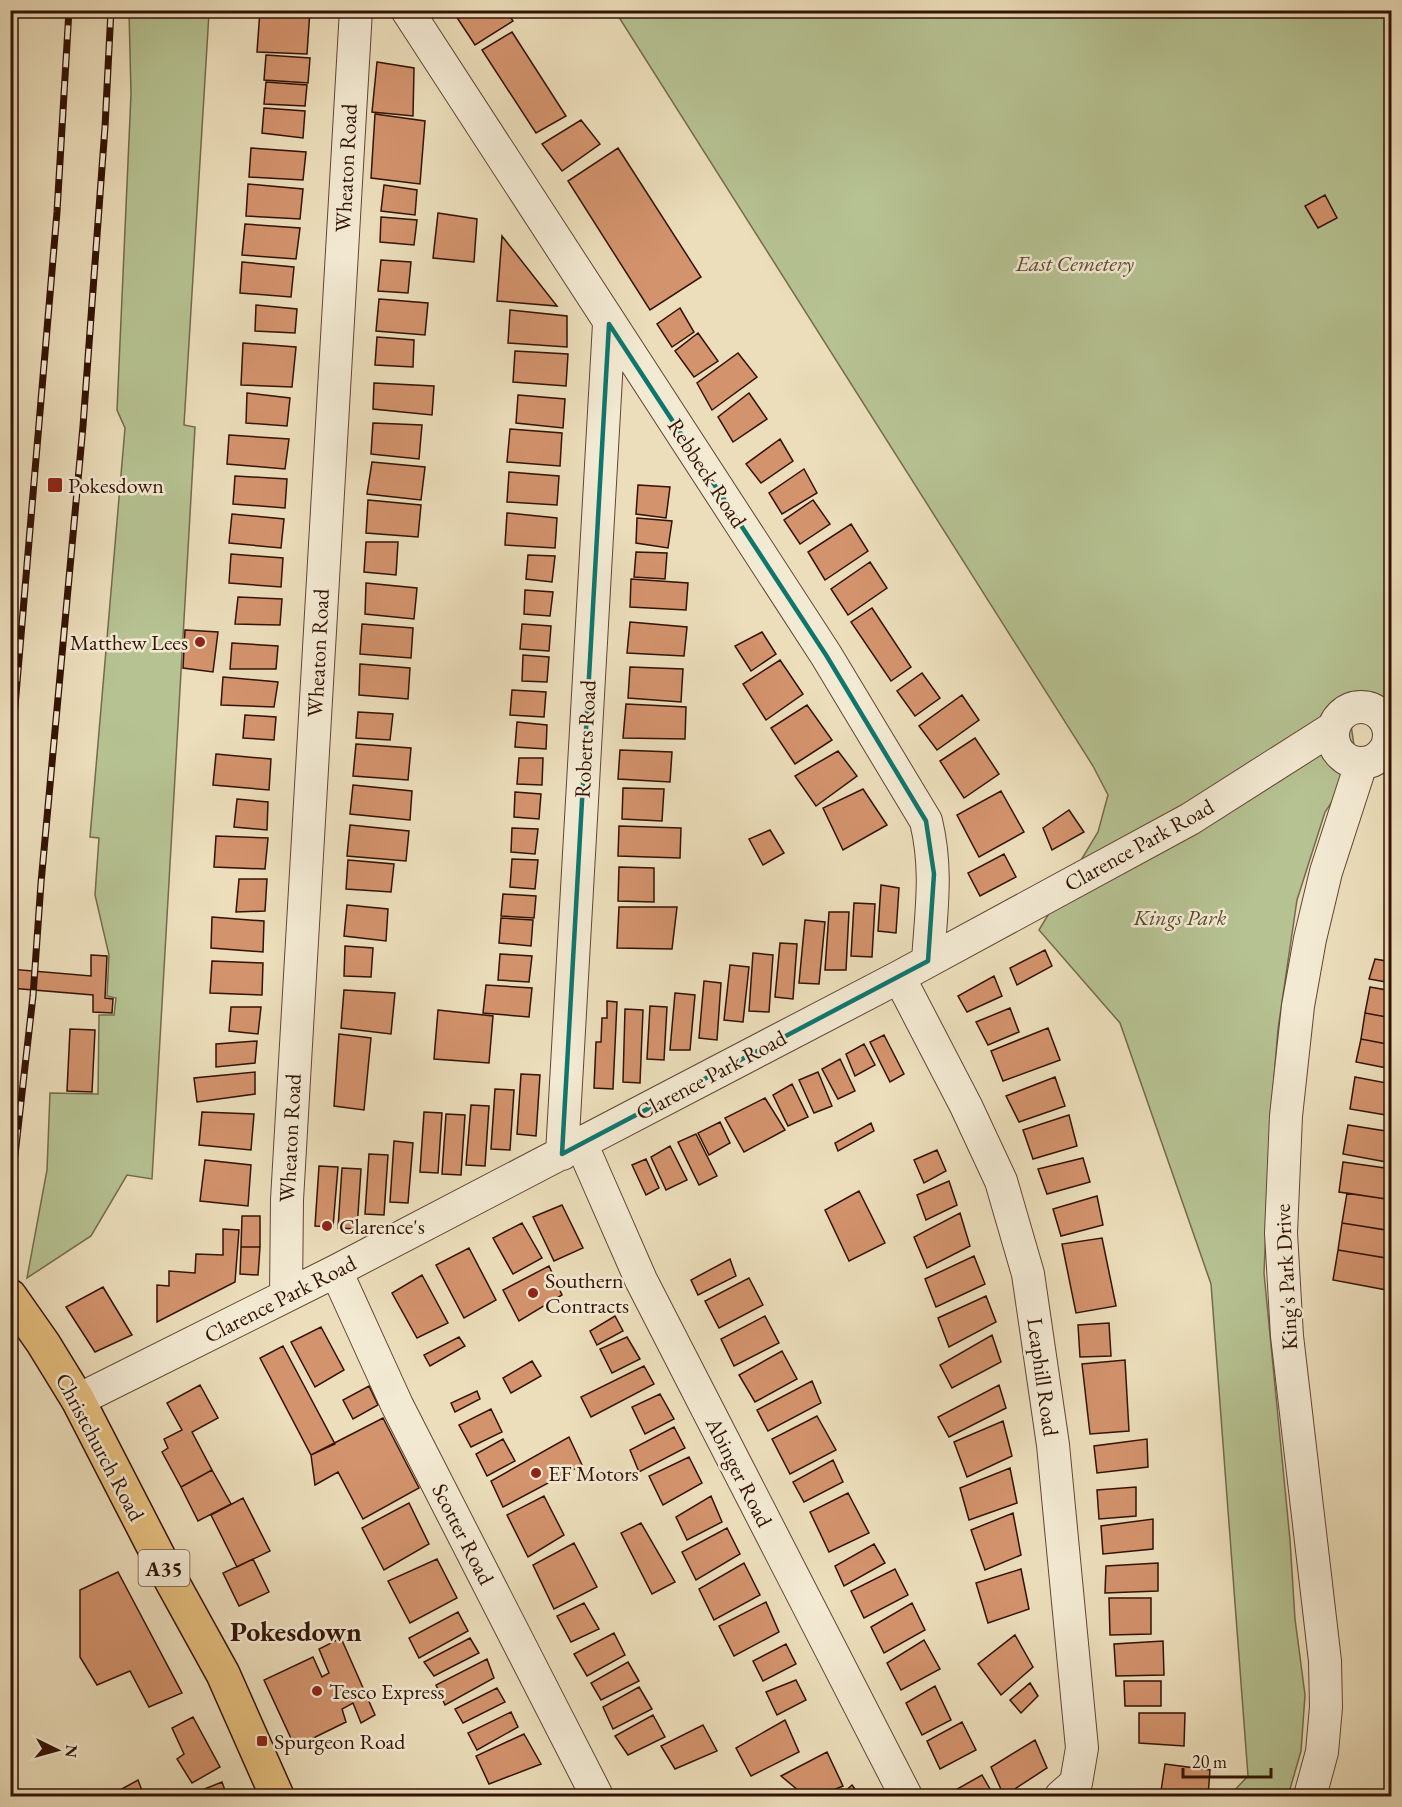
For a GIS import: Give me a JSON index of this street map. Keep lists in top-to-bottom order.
{
  "streets": {
    "main road": ["Christchurch Road", "A35"],
    "street": [
      "Wheaton Road",
      "Rebbeck Road",
      "Roberts Road",
      "Clarence Park Road",
      "King's Park Drive",
      "Leaphill Road",
      "Abinger Road",
      "Scotter Road"
    ]
  },
  "crossings": [
    ["Wheaton Road", "Clarence Park Road"],
    ["Rebbeck Road", "Roberts Road"],
    ["Rebbeck Road", "Clarence Park Road"],
    ["Roberts Road", "Clarence Park Road"],
    ["Roberts Road", "Abinger Road"],
    ["Clarence Park Road", "King's Park Drive"],
    ["Clarence Park Road", "Leaphill Road"],
    ["Clarence Park Road", "Christchurch Road"],
    ["Clarence Park Road", "Abinger Road"],
    ["Clarence Park Road", "Scotter Road"]
  ],
  "districts": ["Pokesdown"],
  "parks": ["East Cemetery", "Kings Park"],
  "places": {
    "transit": ["Pokesdown", "Spurgeon Road"],
    "other": [
      "Matthew Lees",
      "Clarence's",
      "Southern Contracts",
      "EF Motors",
      "Tesco Express"
    ]
  },
  "scale_bar": "20 m",
  "north": "right"
}
